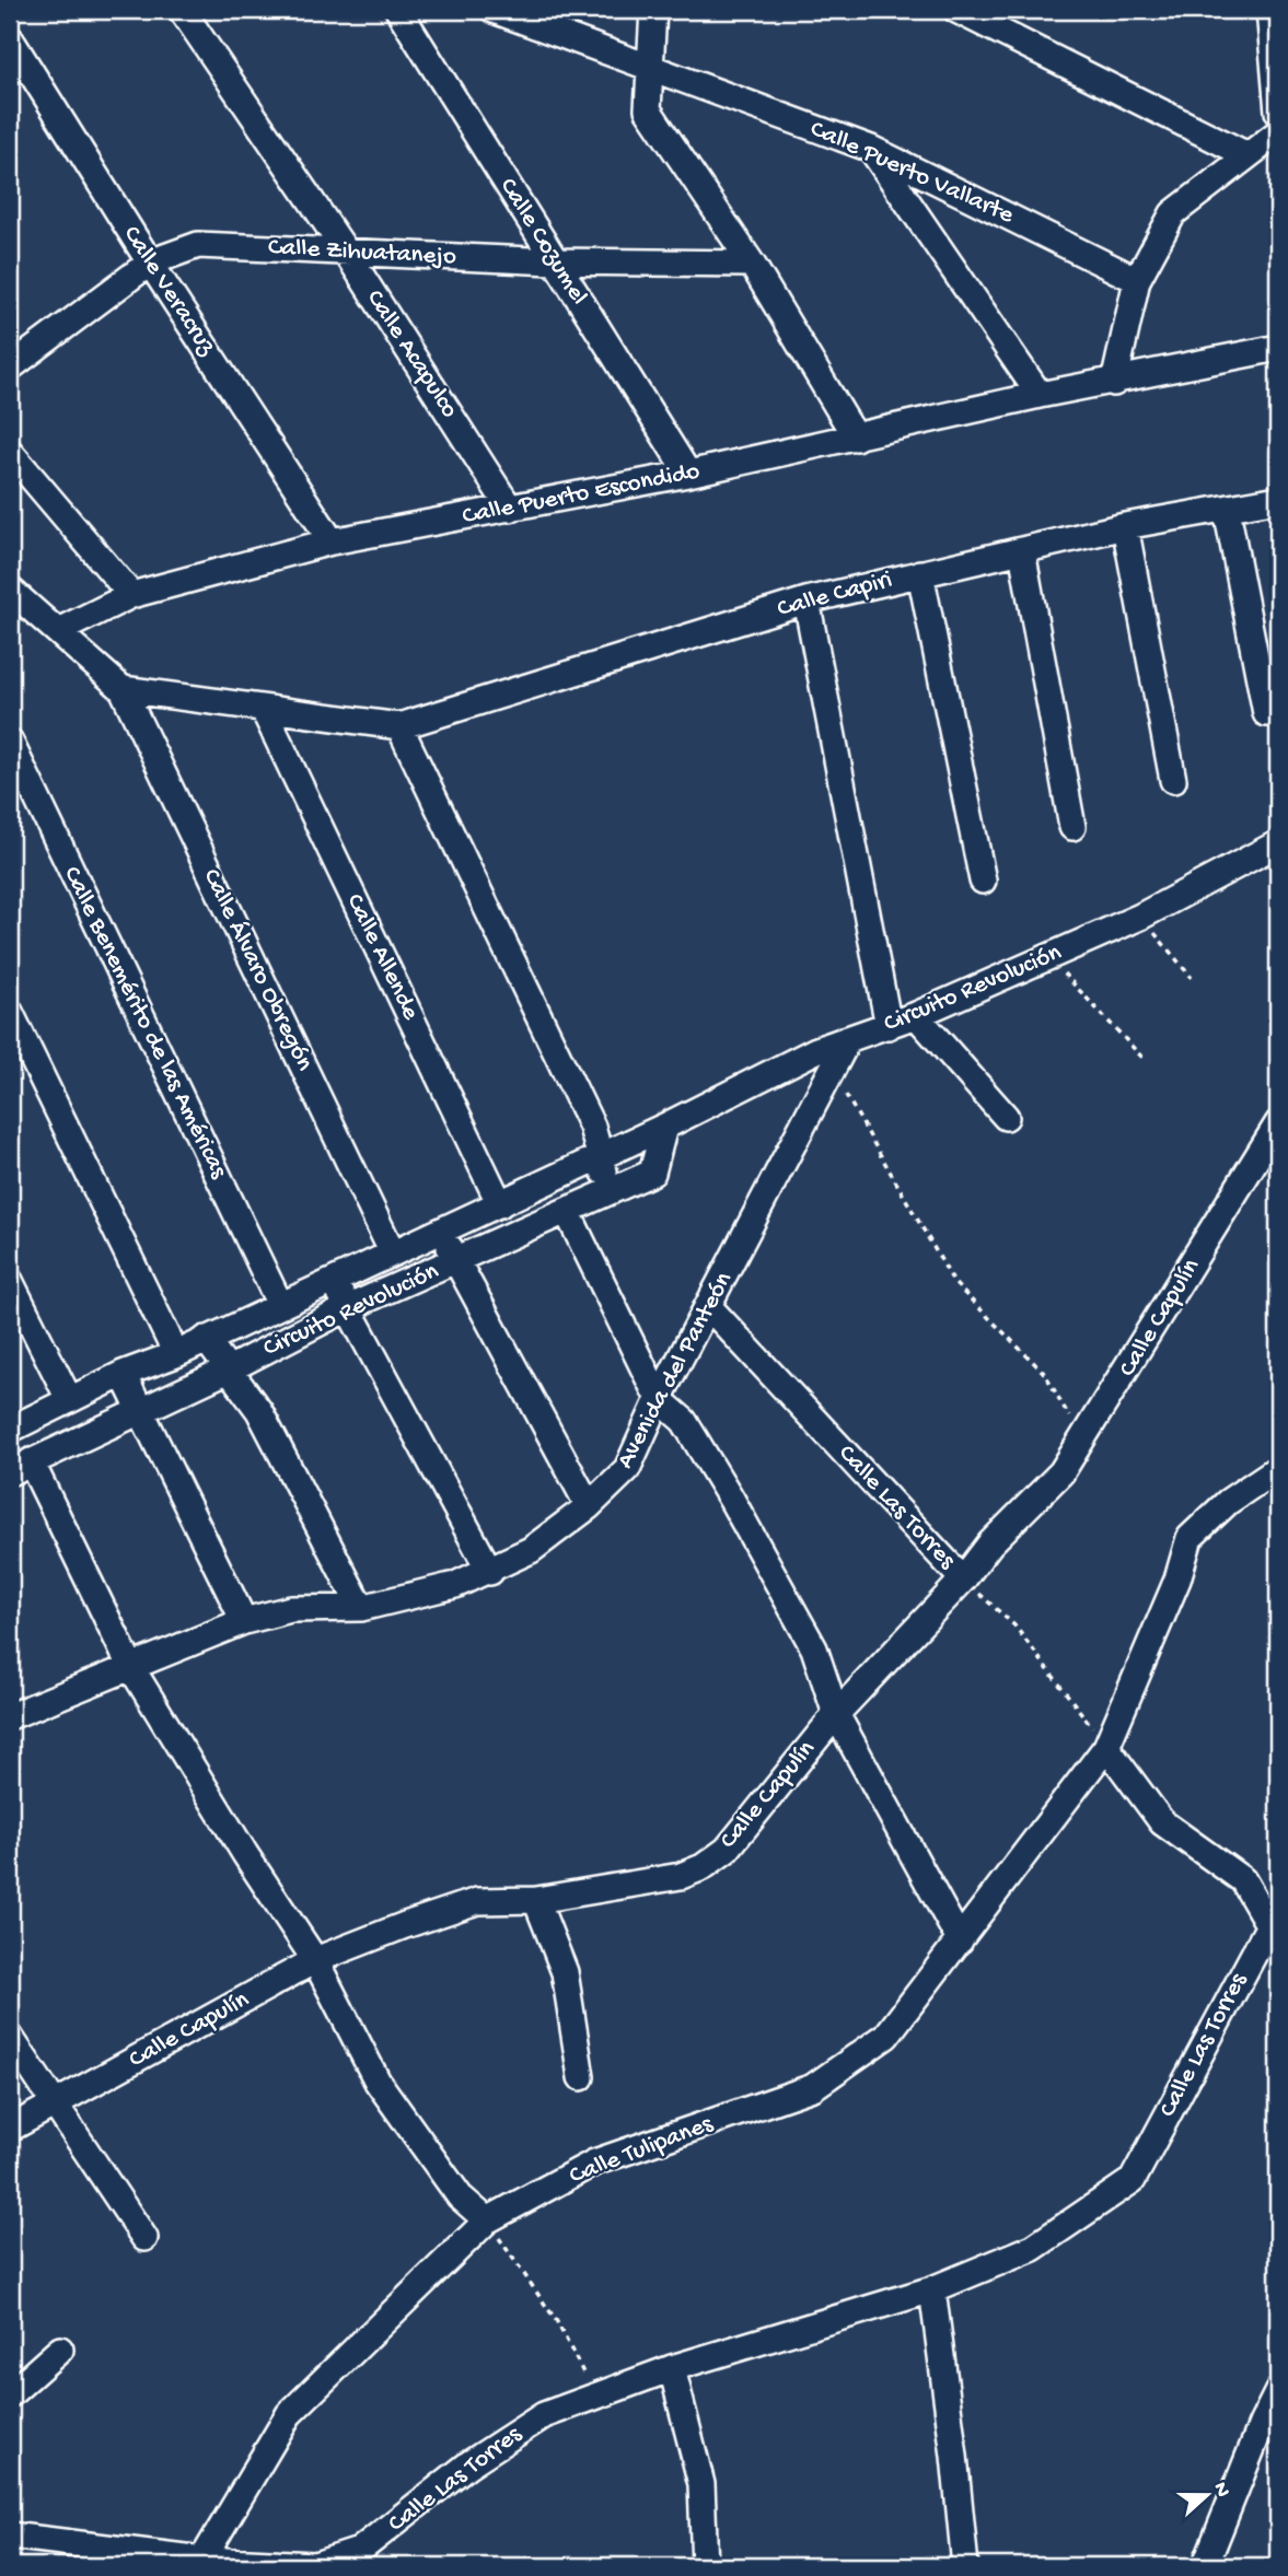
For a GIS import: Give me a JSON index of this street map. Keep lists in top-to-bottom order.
{
  "streets": {
    "street": [
      "Calle Puerto Vallarte",
      "Calle Cozumel",
      "Calle Zihuatanejo",
      "Calle Veracruz",
      "Calle Acapulco",
      "Calle Puerto Escondido",
      "Calle Capiri",
      "Calle Allende",
      "Calle Álvaro Obregón",
      "Circuito Revolución",
      "Calle Benemérito de las Américas",
      "Calle Capulín",
      "Avenida del Panteón",
      "Calle Las Torres",
      "Calle Tulipanes"
    ]
  },
  "crossings": [
    ["Calle Cozumel", "Calle Zihuatanejo"],
    ["Calle Cozumel", "Calle Puerto Escondido"],
    ["Calle Zihuatanejo", "Calle Veracruz"],
    ["Calle Zihuatanejo", "Calle Acapulco"],
    ["Calle Veracruz", "Calle Puerto Escondido"],
    ["Calle Acapulco", "Calle Puerto Escondido"],
    ["Calle Allende", "Circuito Revolución"],
    ["Calle Álvaro Obregón", "Circuito Revolución"],
    ["Circuito Revolución", "Calle Benemérito de las Américas"],
    ["Circuito Revolución", "Avenida del Panteón"],
    ["Calle Capulín", "Calle Las Torres"],
    ["Avenida del Panteón", "Calle Las Torres"],
    ["Calle Las Torres", "Calle Tulipanes"]
  ],
  "north": "right"
}
